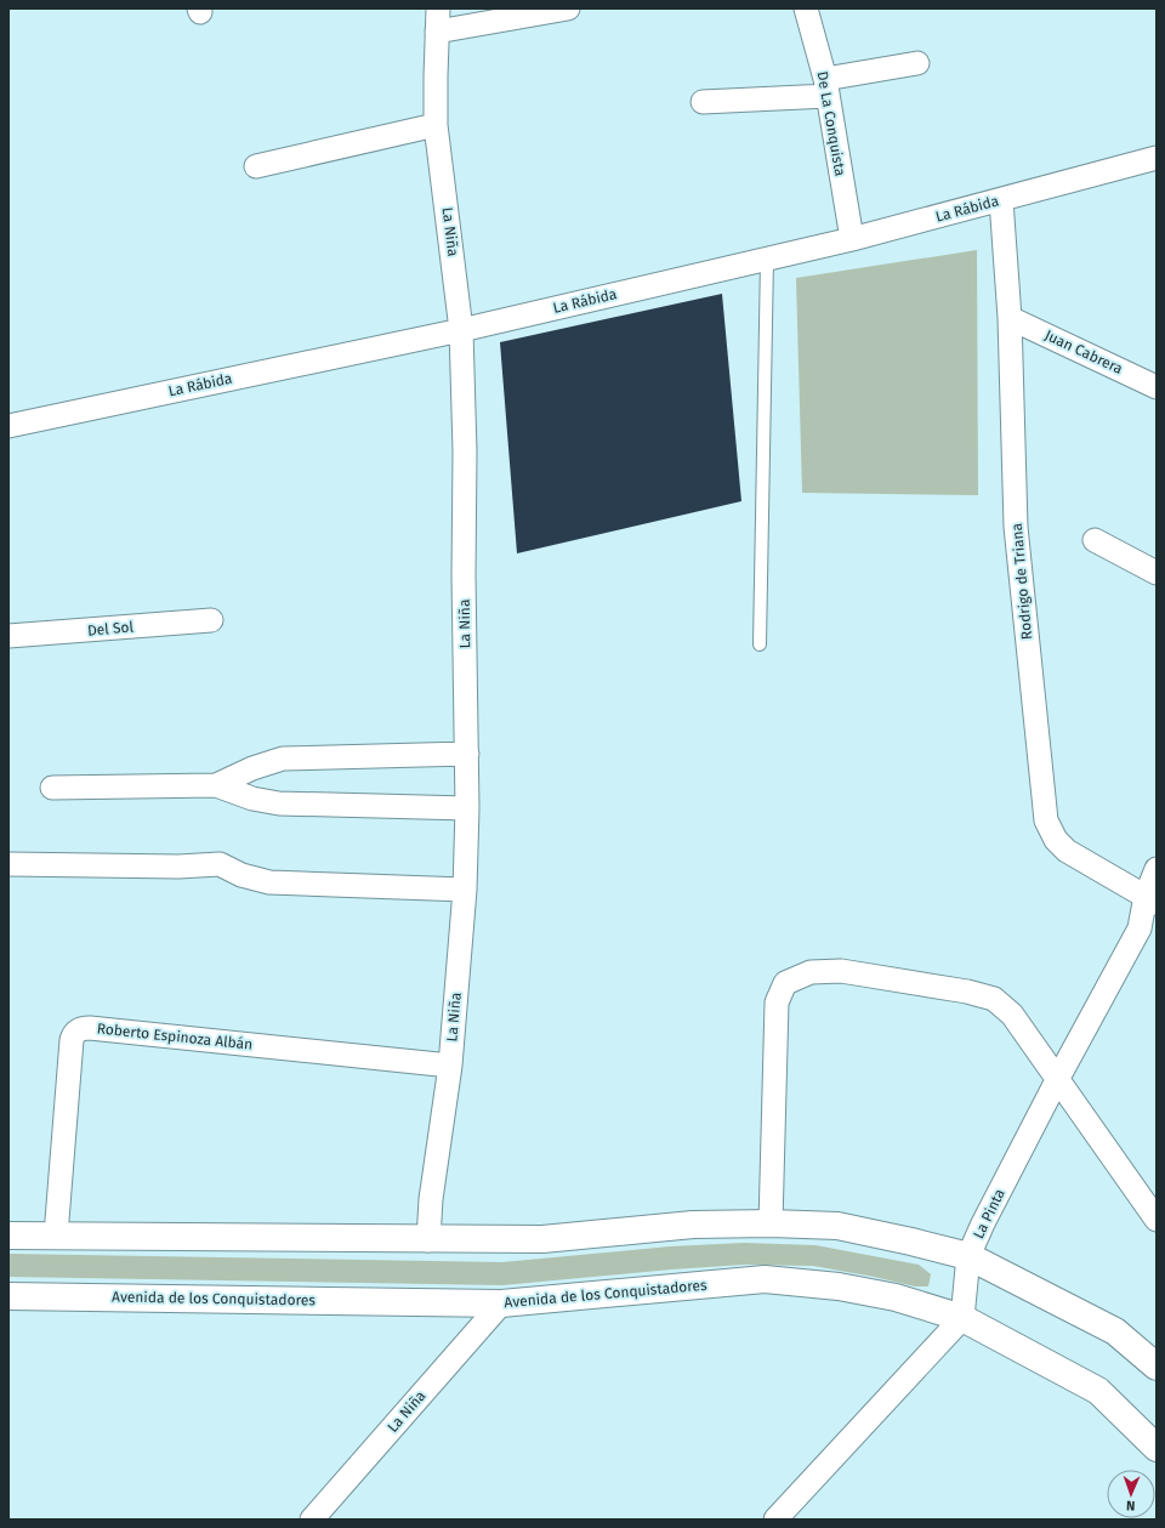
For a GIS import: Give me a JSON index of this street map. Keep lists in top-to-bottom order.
{
  "streets": {
    "main road": ["Avenida de los Conquistadores"],
    "street": [
      "De La Conquista",
      "La Rábida",
      "La Niña",
      "Juan Cabrera",
      "Rodrigo de Triana",
      "Del Sol",
      "Roberto Espinoza Albán",
      "La Pinta"
    ]
  },
  "crossings": [
    ["De La Conquista", "La Rábida"],
    ["La Rábida", "La Niña"],
    ["La Rábida", "Rodrigo de Triana"],
    ["La Niña", "Roberto Espinoza Albán"],
    ["La Niña", "Avenida de los Conquistadores"],
    ["Juan Cabrera", "Rodrigo de Triana"],
    ["Rodrigo de Triana", "La Pinta"],
    ["La Pinta", "Avenida de los Conquistadores"]
  ],
  "north": "bottom"
}
